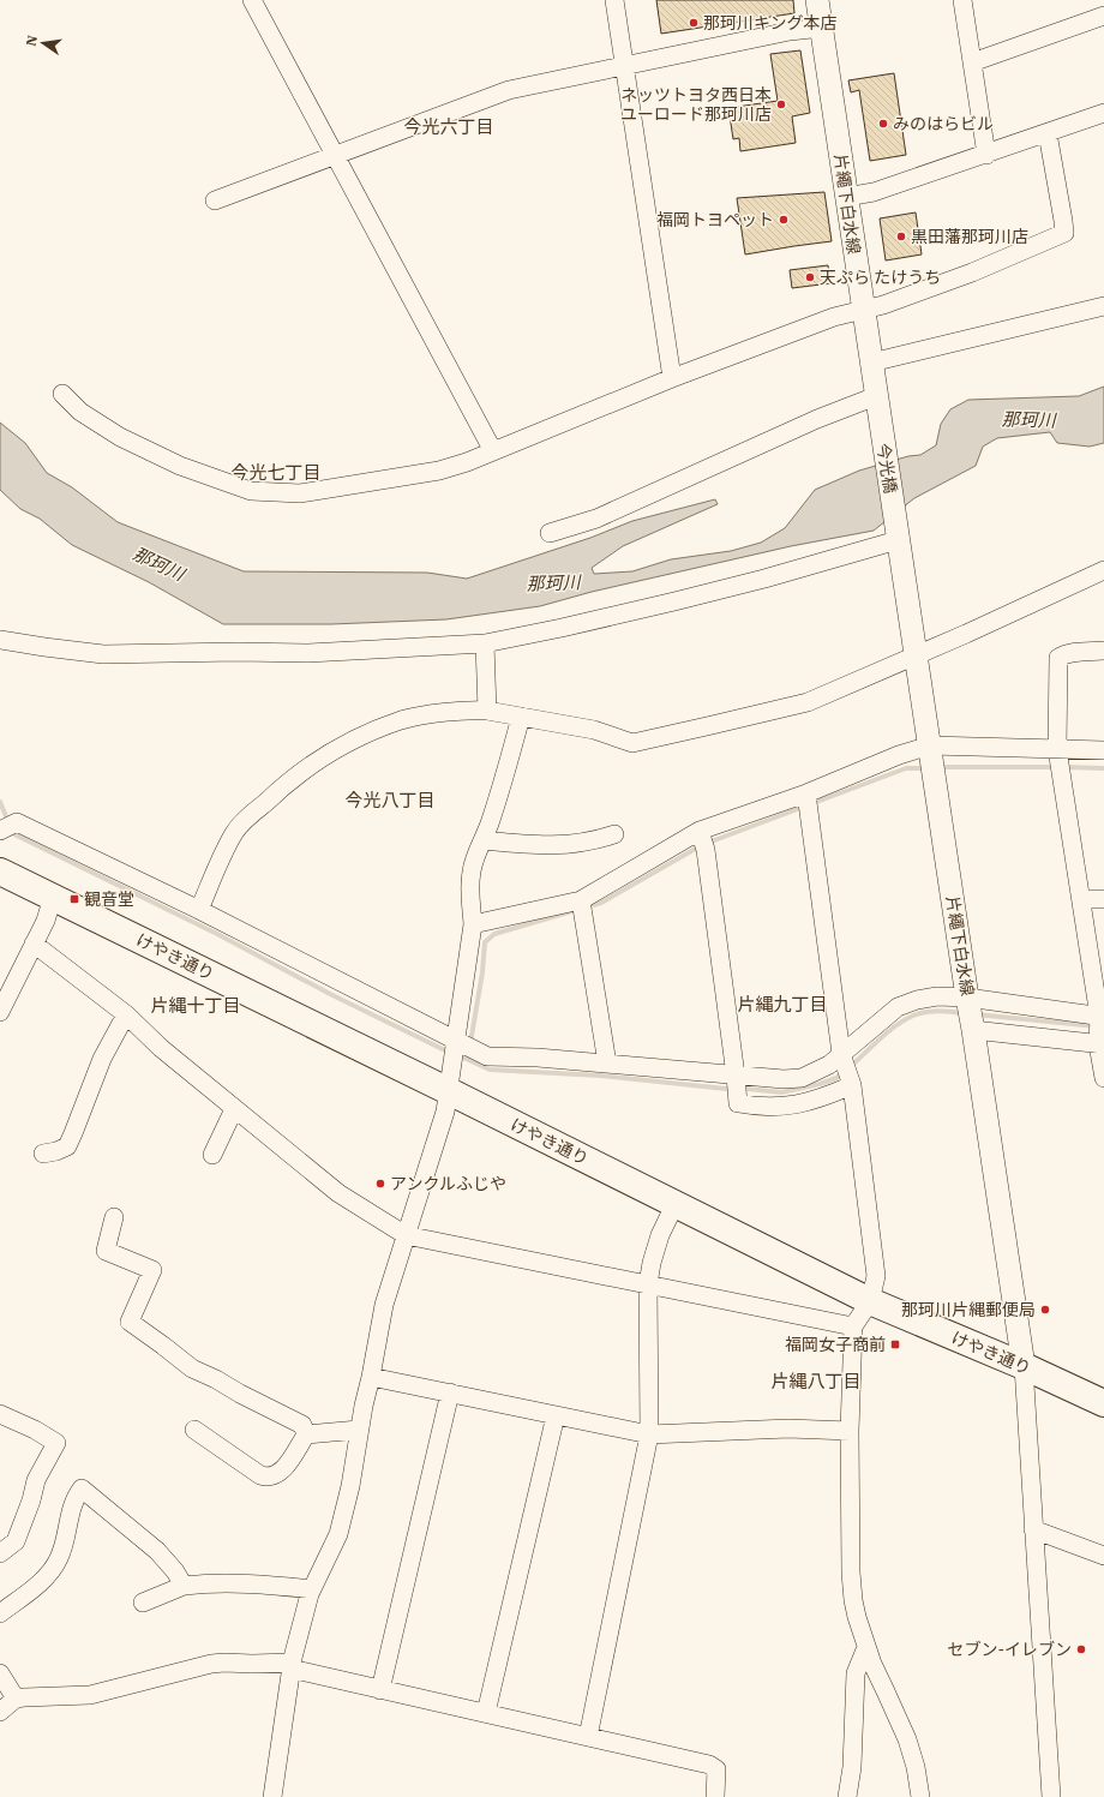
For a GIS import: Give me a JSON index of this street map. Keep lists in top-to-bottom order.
{
  "streets": {
    "highway": ["けやき通り"],
    "main road": ["片繩下白水線", "今光橋"]
  },
  "crossings": [
    ["片繩下白水線", "今光橋"],
    ["片繩下白水線", "けやき通り"]
  ],
  "districts": [
    "今光六丁目",
    "今光七丁目",
    "今光八丁目",
    "片縄九丁目",
    "片縄十丁目",
    "片縄八丁目"
  ],
  "water": ["那珂川"],
  "places": {
    "other": [
      "那珂川キング本店",
      "ネッツトヨタ西日本 ユーロード那珂川店",
      "みのはらビル",
      "福岡トヨペット",
      "黒田藩那珂川店",
      "天ぷら たけうち",
      "アンクルふじや",
      "那珂川片縄郵便局",
      "セブン-イレブン"
    ],
    "transit": ["観音堂", "福岡女子商前"]
  },
  "north": "left"
}
